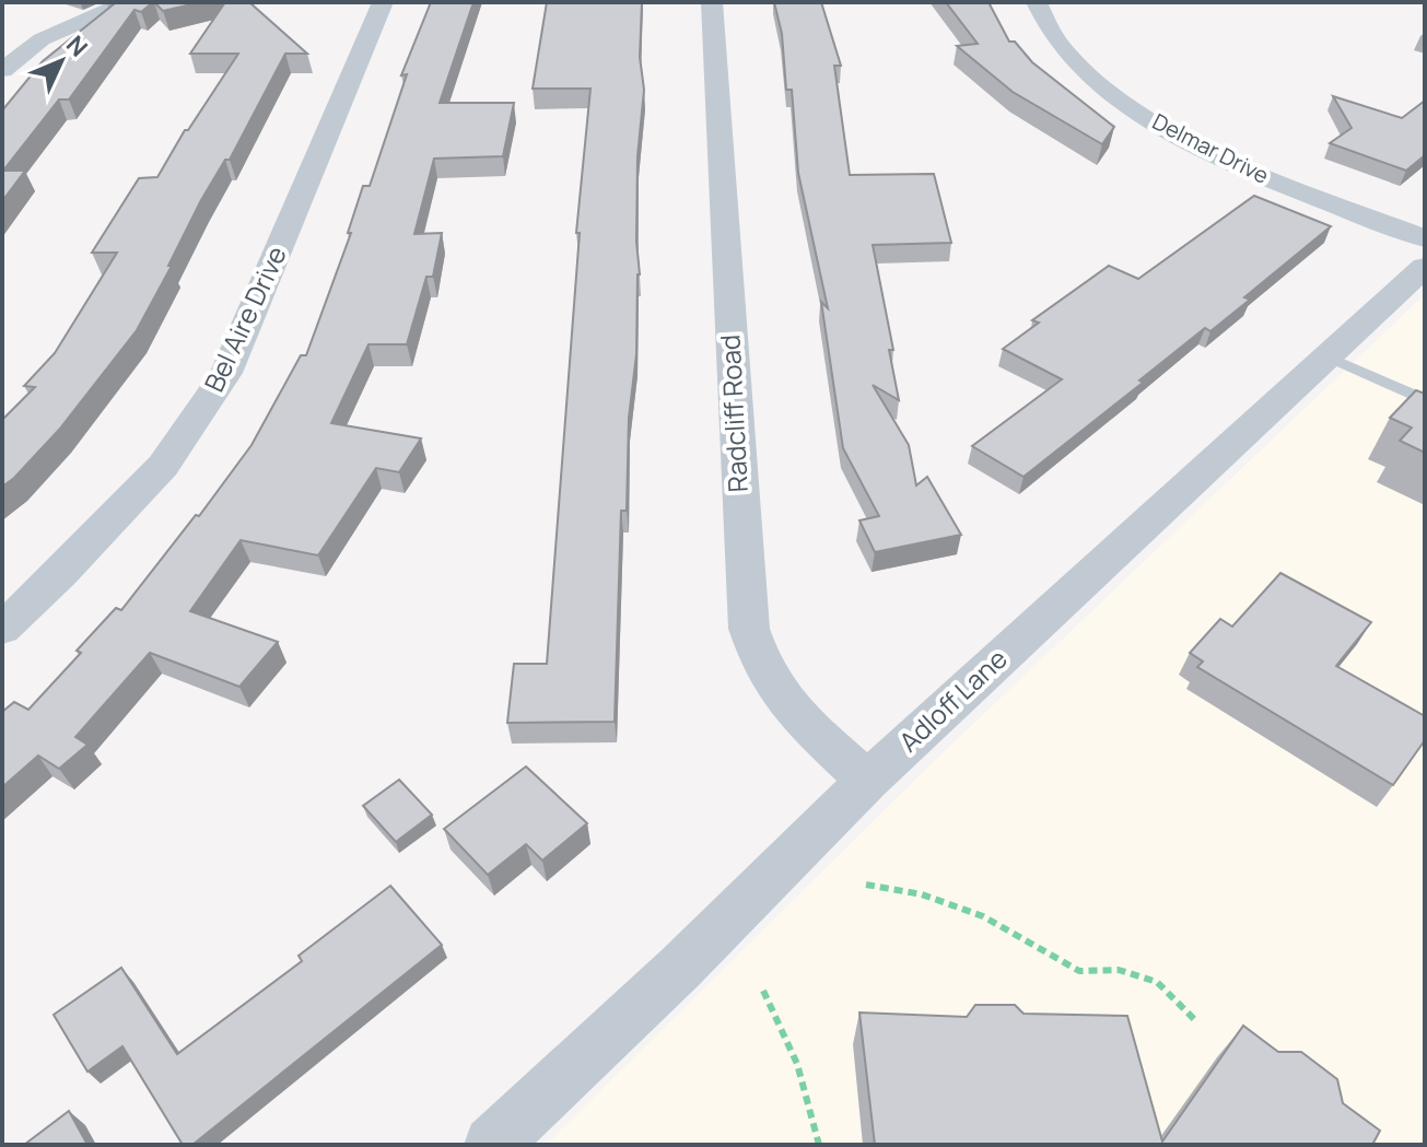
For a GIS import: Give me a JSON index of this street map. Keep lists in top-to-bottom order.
{
  "streets": {
    "street": [
      "Delmar Drive",
      "Bel Aire Drive",
      "Radcliff Road",
      "Adloff Lane"
    ]
  },
  "crossings": [
    ["Radcliff Road", "Adloff Lane"]
  ],
  "north": "top right"
}
